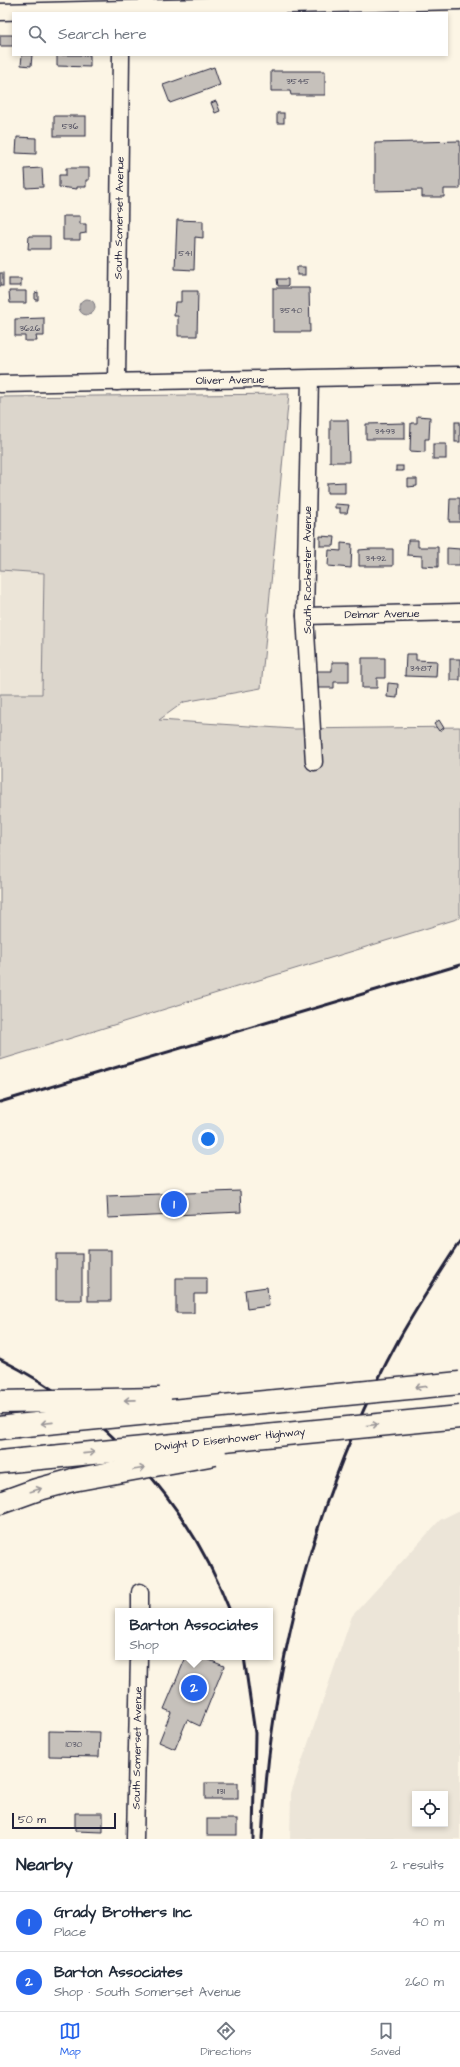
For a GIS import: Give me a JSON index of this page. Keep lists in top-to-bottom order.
{
  "streets": {
    "highway": ["Dwight D Eisenhower Highway"],
    "street": [
      "South Somerset Avenue",
      "Oliver Avenue",
      "South Rochester Avenue",
      "Delmar Avenue"
    ]
  },
  "crossings": [
    ["South Somerset Avenue", "Oliver Avenue"],
    ["Oliver Avenue", "South Rochester Avenue"],
    ["South Rochester Avenue", "Delmar Avenue"]
  ],
  "house_numbers": [
    "3545",
    "536",
    "541",
    "3540",
    "3626",
    "3493",
    "3492",
    "3487",
    "1030",
    "1131"
  ],
  "scale_bar": "50 m",
  "page": {
    "search": "Search here",
    "pins": ["1", "2"],
    "popup": ["Barton Associates", "Shop"],
    "scale": "50 m",
    "heading": ["Nearby", "2 results"],
    "list": [
      {
        "mark": "1",
        "name": "Grady Brothers Inc",
        "note": "Place",
        "value": "40 m"
      },
      {
        "mark": "2",
        "name": "Barton Associates",
        "note": "Shop · South Somerset Avenue",
        "value": "260 m"
      }
    ],
    "nav": ["Map", "Directions", "Saved"]
  }
}
